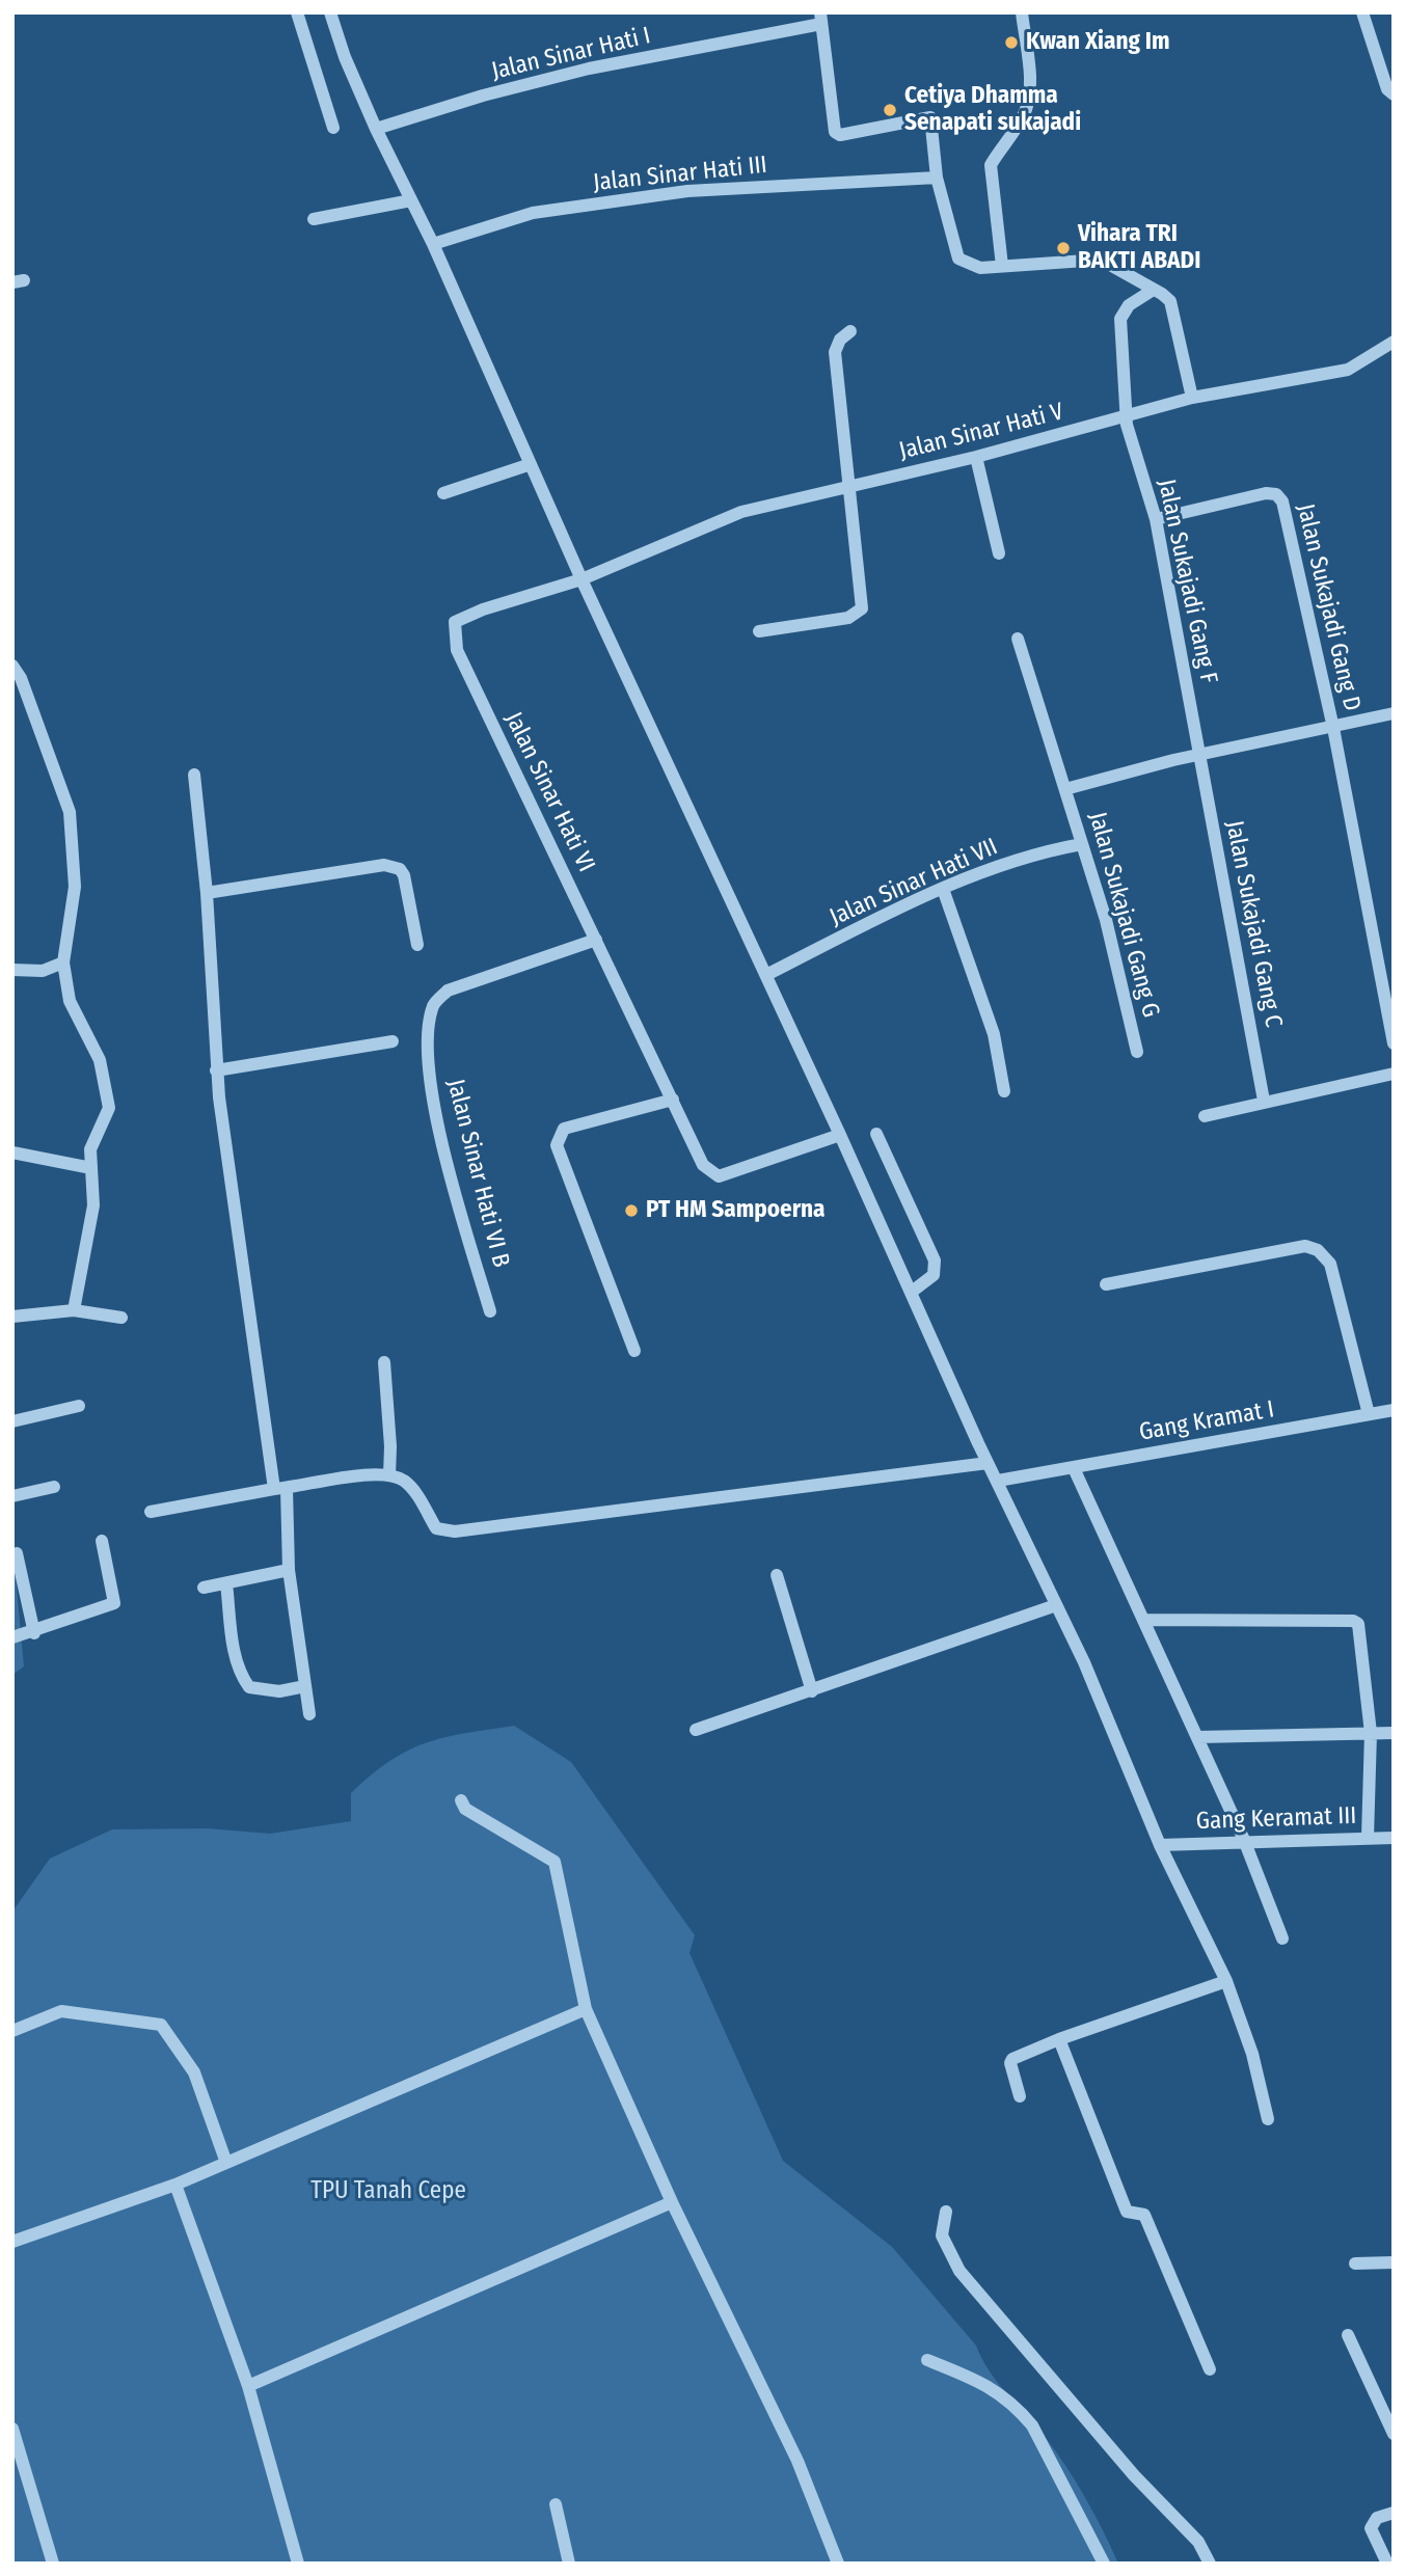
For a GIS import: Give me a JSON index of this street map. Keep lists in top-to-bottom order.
{
  "streets": {
    "street": [
      "Jalan Sinar Hati I",
      "Jalan Sinar Hati III",
      "Jalan Sinar Hati V",
      "Jalan Sukajadi Gang F",
      "Jalan Sukajadi Gang D",
      "Jalan Sinar Hati VI",
      "Jalan Sinar Hati VII",
      "Jalan Sukajadi Gang G",
      "Jalan Sukajadi Gang C",
      "Jalan Sinar Hati VI B",
      "Gang Kramat I",
      "Gang Keramat III"
    ]
  },
  "crossings": [
    ["Jalan Sinar Hati V", "Jalan Sukajadi Gang F"],
    ["Jalan Sinar Hati V", "Jalan Sinar Hati VI"],
    ["Jalan Sukajadi Gang F", "Jalan Sukajadi Gang D"],
    ["Jalan Sukajadi Gang F", "Jalan Sukajadi Gang C"],
    ["Jalan Sinar Hati VI", "Jalan Sinar Hati VI B"],
    ["Jalan Sinar Hati VII", "Jalan Sukajadi Gang G"]
  ],
  "parks": ["TPU Tanah Cepe"],
  "places": [
    "Kwan Xiang Im",
    "Cetiya Dhamma Senapati sukajadi",
    "Vihara TRI BAKTI ABADI",
    "PT HM Sampoerna"
  ]
}
